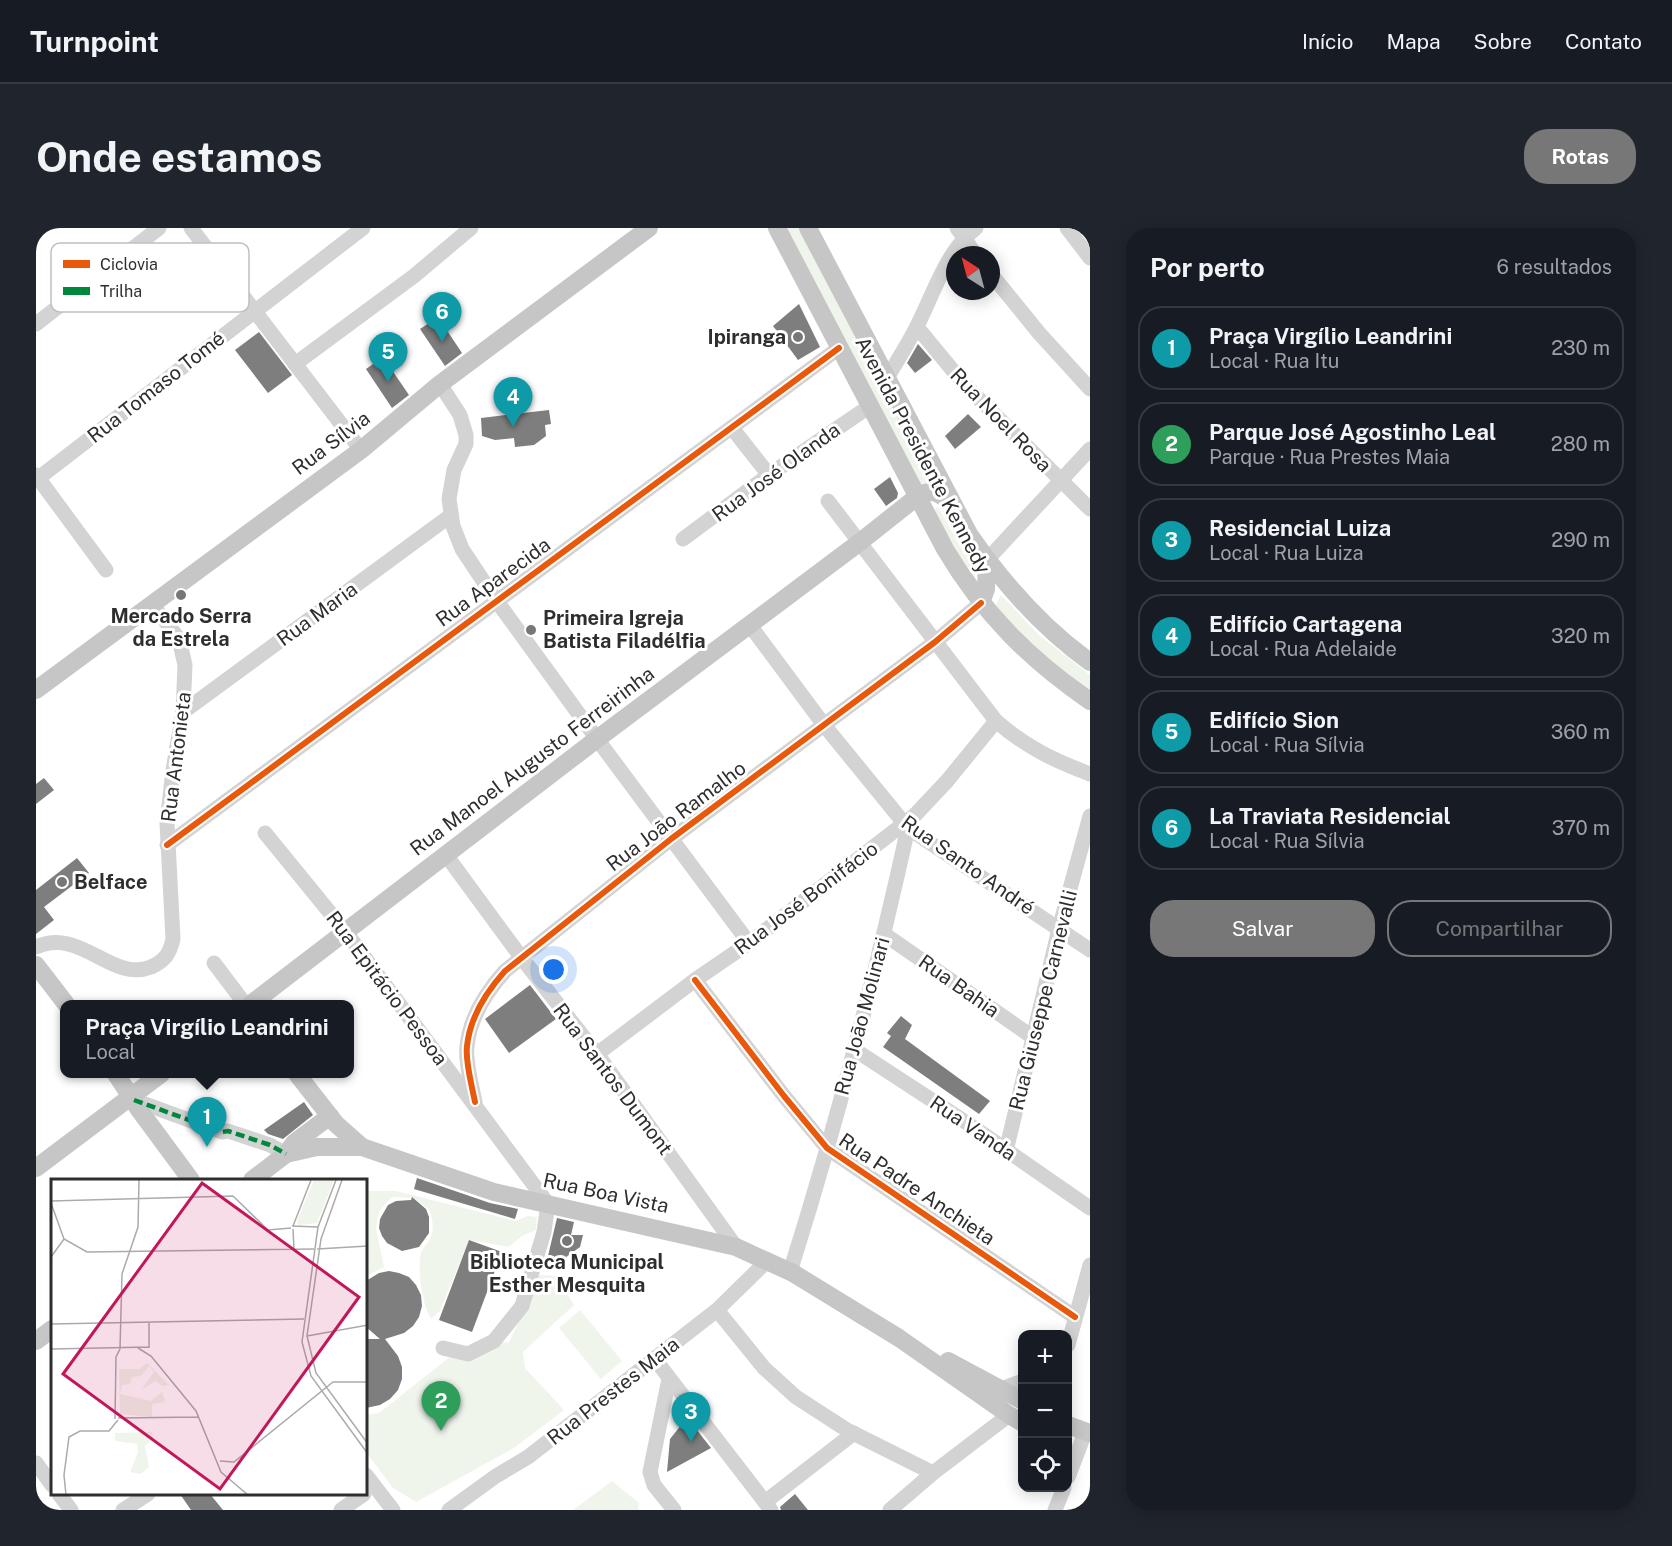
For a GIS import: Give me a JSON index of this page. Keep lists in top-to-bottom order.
{
  "streets": {
    "main road": [
      "Rua Sílvia",
      "Avenida Presidente Kennedy",
      "Rua Manoel Augusto Ferreirinha",
      "Rua Boa Vista"
    ],
    "street": [
      "Rua Tomaso Tomé",
      "Rua Noel Rosa",
      "Rua José Olanda",
      "Rua Aparecida",
      "Rua Maria",
      "Rua Antonieta",
      "Rua João Ramalho",
      "Rua Santo André",
      "Rua José Bonifácio",
      "Rua Bahia",
      "Rua Epitácio Pessoa",
      "Rua Giuseppe Carnevalli",
      "Rua João Molinari",
      "Rua Santos Dumont",
      "Rua Vanda",
      "Rua Padre Anchieta",
      "Rua Prestes Maia"
    ]
  },
  "crossings": [
    ["Rua Sílvia", "Rua Antonieta"],
    ["Avenida Presidente Kennedy", "Rua José Olanda"],
    ["Avenida Presidente Kennedy", "Rua Aparecida"],
    ["Avenida Presidente Kennedy", "Rua Manoel Augusto Ferreirinha"],
    ["Avenida Presidente Kennedy", "Rua João Ramalho"],
    ["Rua Aparecida", "Rua Antonieta"],
    ["Rua Maria", "Rua Antonieta"],
    ["Rua Manoel Augusto Ferreirinha", "Rua Santo André"],
    ["Rua Manoel Augusto Ferreirinha", "Rua Epitácio Pessoa"],
    ["Rua Manoel Augusto Ferreirinha", "Rua Santos Dumont"],
    ["Rua João Ramalho", "Rua Santo André"],
    ["Rua João Ramalho", "Rua Epitácio Pessoa"],
    ["Rua João Ramalho", "Rua Santos Dumont"],
    ["Rua Santo André", "Rua José Bonifácio"],
    ["Rua Santo André", "Rua Giuseppe Carnevalli"],
    ["Rua Santo André", "Rua João Molinari"],
    ["Rua José Bonifácio", "Rua João Molinari"],
    ["Rua José Bonifácio", "Rua Santos Dumont"],
    ["Rua José Bonifácio", "Rua Padre Anchieta"],
    ["Rua Bahia", "Rua Giuseppe Carnevalli"],
    ["Rua Bahia", "Rua João Molinari"],
    ["Rua Epitácio Pessoa", "Rua Boa Vista"],
    ["Rua Giuseppe Carnevalli", "Rua Vanda"],
    ["Rua João Molinari", "Rua Vanda"],
    ["Rua João Molinari", "Rua Padre Anchieta"],
    ["Rua João Molinari", "Rua Boa Vista"],
    ["Rua Santos Dumont", "Rua Boa Vista"],
    ["Rua Boa Vista", "Rua Prestes Maia"]
  ],
  "places": [
    "Ipiranga",
    "Mercado Serra da Estrela",
    "Primeira Igreja Batista Filadélfia",
    "Belface",
    "Biblioteca Municipal Esther Mesquita"
  ],
  "legend": ["Ciclovia", "Trilha"],
  "north": "top left",
  "page": {
    "header": "Turnpoint",
    "nav": [
      "Início",
      "Mapa",
      "Sobre",
      "Contato"
    ],
    "buttons": [
      "Rotas",
      ["Salvar", "Compartilhar"]
    ],
    "title": "Onde estamos",
    "heading": ["Por perto", "6 resultados"],
    "pins": [
      "6",
      "5",
      "4",
      "1",
      "2",
      "3"
    ],
    "list": [
      {
        "mark": "1",
        "name": "Praça Virgílio Leandrini",
        "note": "Local · Rua Itu",
        "value": "230 m"
      },
      {
        "mark": "2",
        "name": "Parque José Agostinho Leal",
        "note": "Parque · Rua Prestes Maia",
        "value": "280 m"
      },
      {
        "mark": "3",
        "name": "Residencial Luiza",
        "note": "Local · Rua Luiza",
        "value": "290 m"
      },
      {
        "mark": "4",
        "name": "Edifício Cartagena",
        "note": "Local · Rua Adelaide",
        "value": "320 m"
      },
      {
        "mark": "5",
        "name": "Edifício Sion",
        "note": "Local · Rua Sílvia",
        "value": "360 m"
      },
      {
        "mark": "6",
        "name": "La Traviata Residencial",
        "note": "Local · Rua Sílvia",
        "value": "370 m"
      }
    ],
    "popup": ["Praça Virgílio Leandrini", "Local"],
    "map_buttons": ["+", "−"]
  }
}
